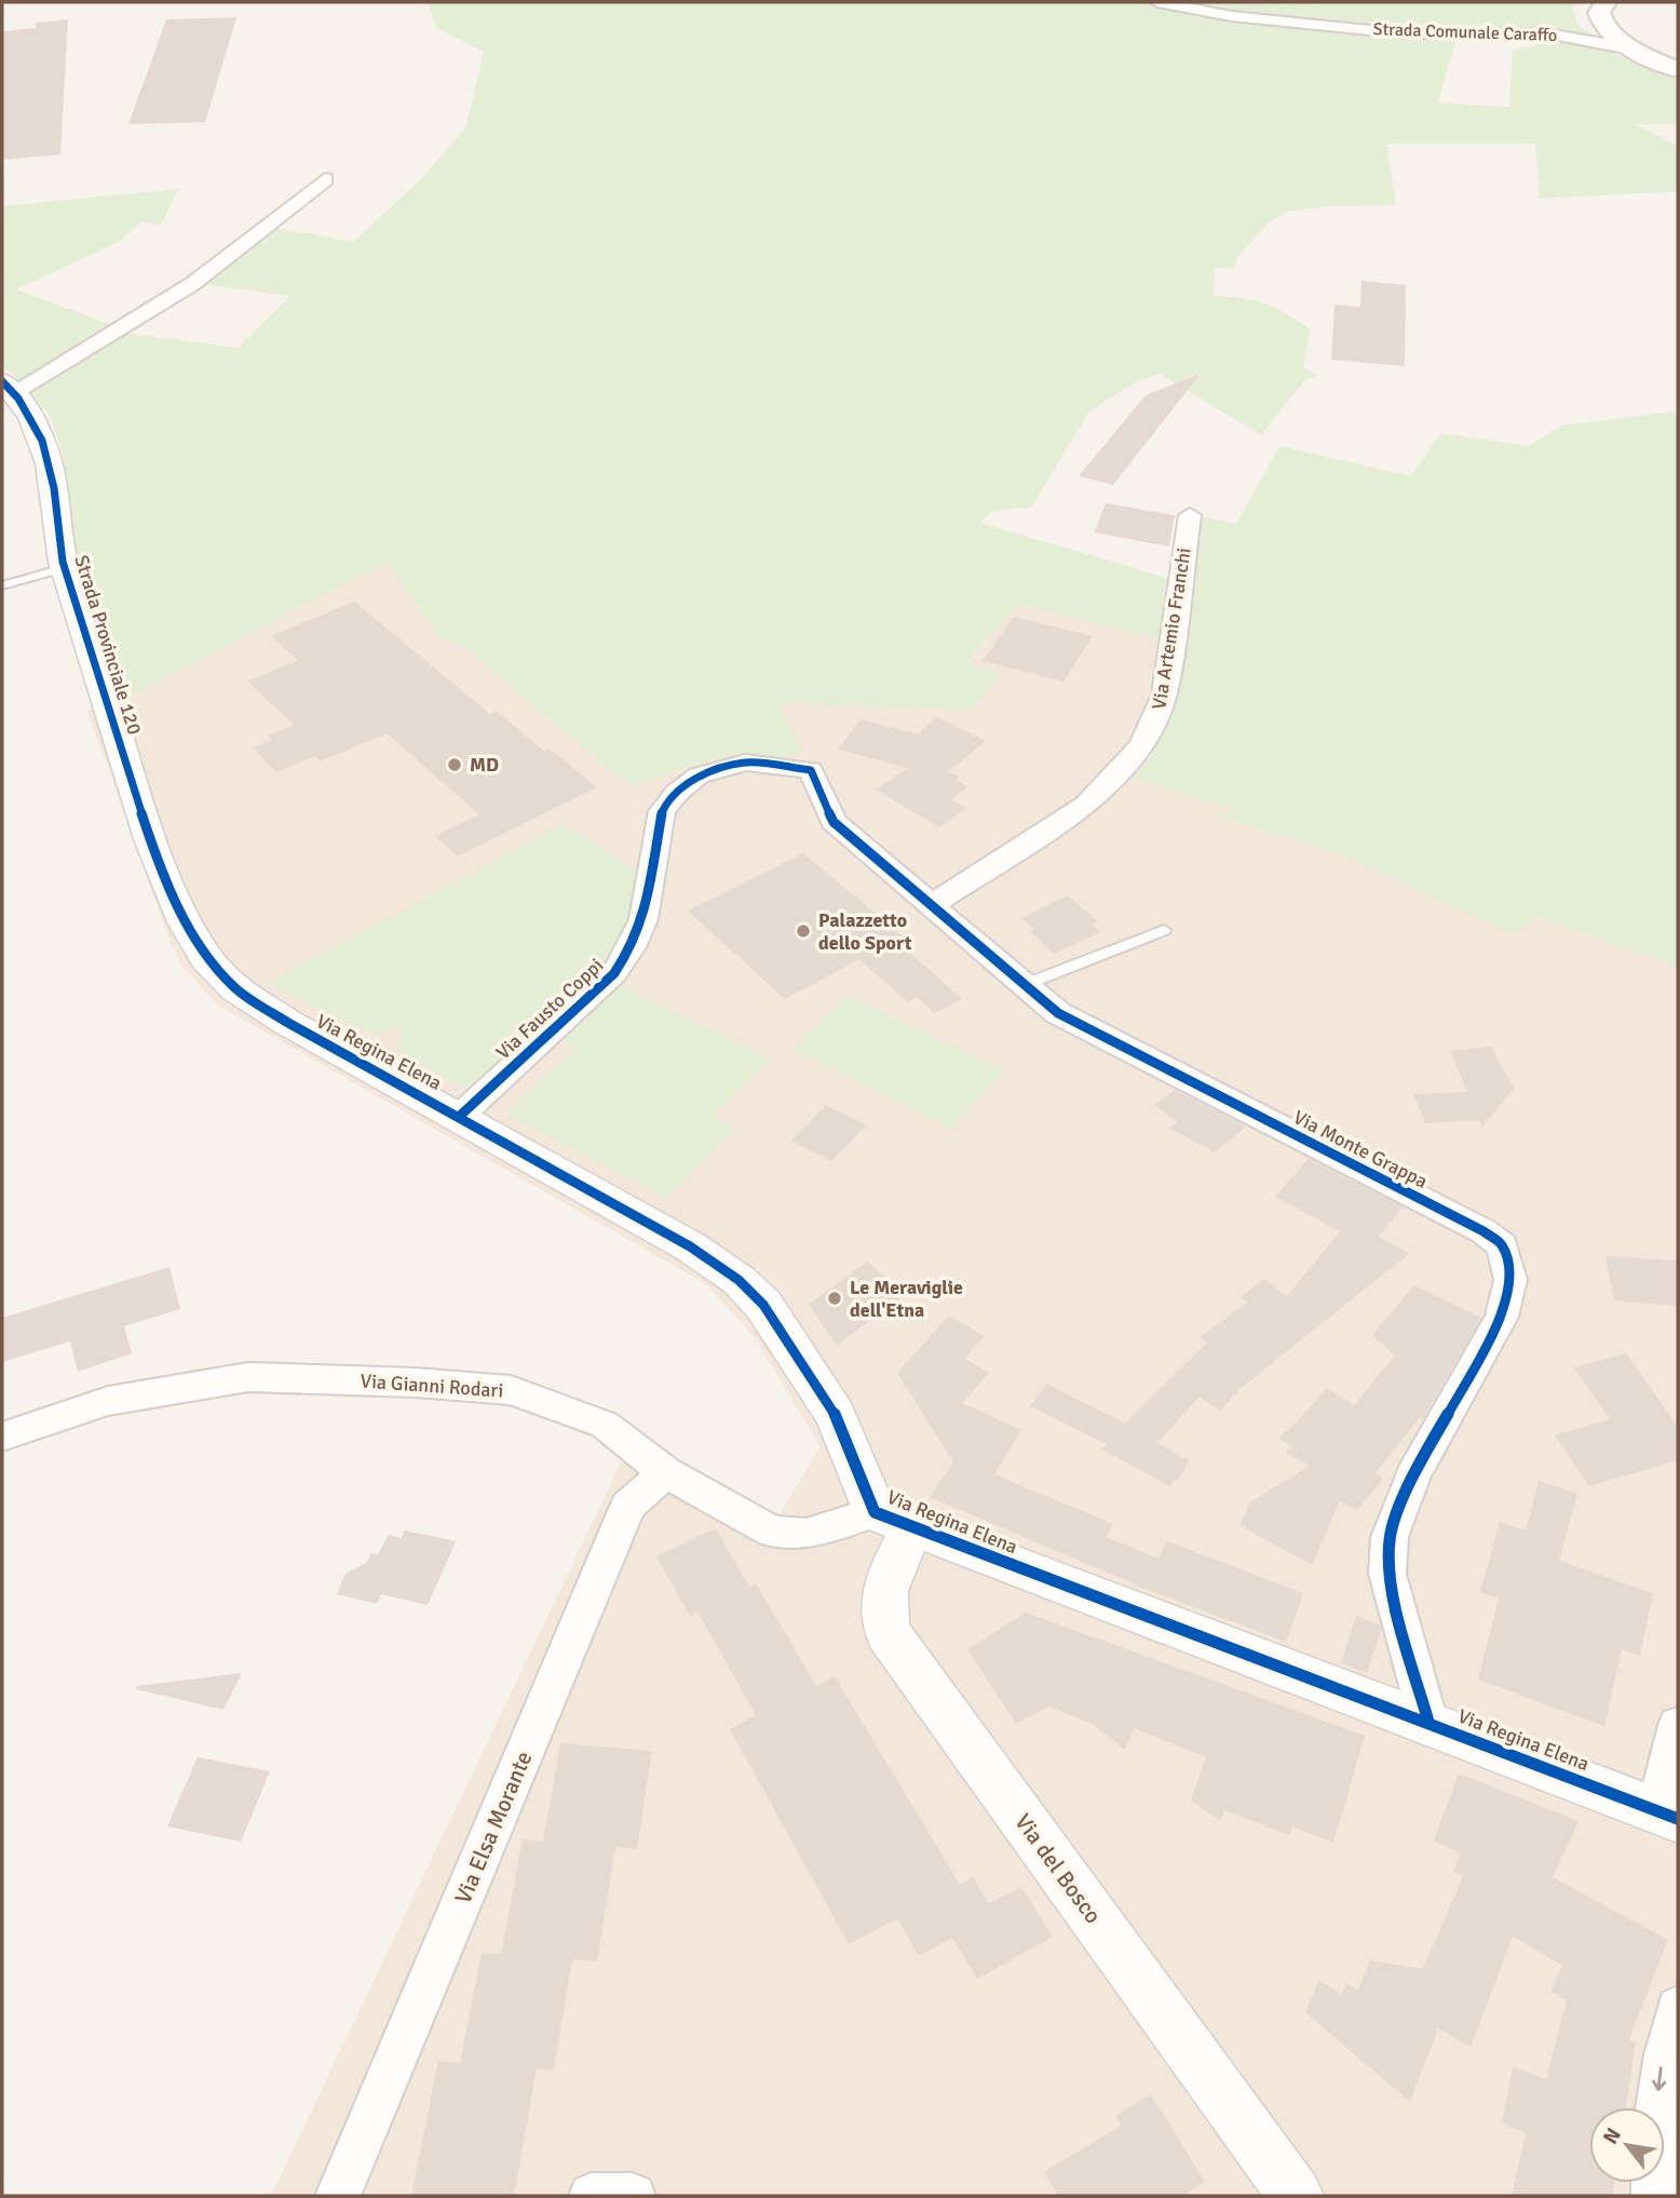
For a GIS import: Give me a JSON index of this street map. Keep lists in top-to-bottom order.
{
  "streets": {
    "street": [
      "Strada Comunale Caraffo",
      "Via Artemio Franchi",
      "Strada Provinciale 120",
      "Via Fausto Coppi",
      "Via Regina Elena",
      "Via Monte Grappa",
      "Via Gianni Rodari",
      "Via Elsa Morante",
      "Via del Bosco"
    ]
  },
  "crossings": [
    ["Via Artemio Franchi", "Via Monte Grappa"],
    ["Strada Provinciale 120", "Via Regina Elena"],
    ["Via Fausto Coppi", "Via Regina Elena"],
    ["Via Fausto Coppi", "Via Monte Grappa"],
    ["Via Regina Elena", "Via Monte Grappa"],
    ["Via Regina Elena", "Via Gianni Rodari"],
    ["Via Regina Elena", "Via del Bosco"],
    ["Via Gianni Rodari", "Via Elsa Morante"],
    ["Via Gianni Rodari", "Via del Bosco"]
  ],
  "places": ["MD", "Palazzetto dello Sport", "Le Meraviglie dell'Etna"],
  "north": "top left"
}
